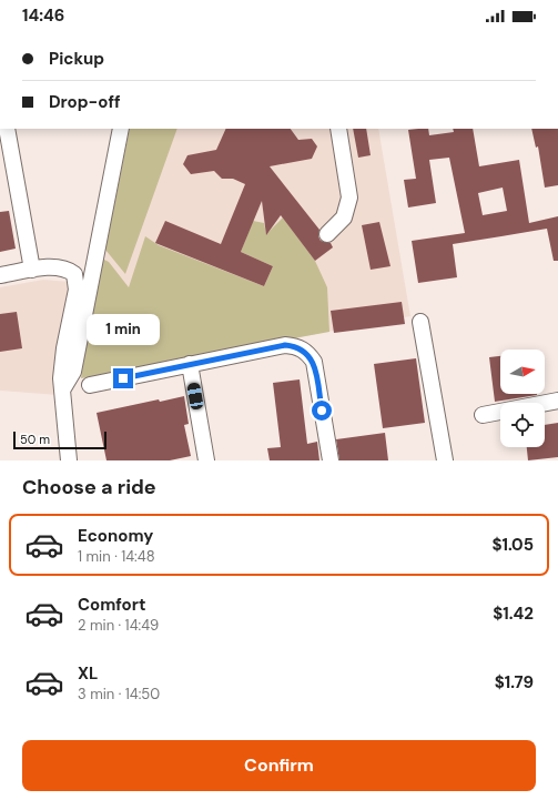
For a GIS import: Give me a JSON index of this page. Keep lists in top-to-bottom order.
{
  "scale_bar": "50 m",
  "north": "right",
  "page": {
    "status": "14:46",
    "banner": ["Pickup", "Drop-off"],
    "bubble": "1 min",
    "scale": "50 m",
    "heading": "Choose a ride",
    "list": [
      {
        "name": "Economy",
        "note": "1 min · 14:48",
        "value": "$1.05"
      },
      {
        "name": "Comfort",
        "note": "2 min · 14:49",
        "value": "$1.42"
      },
      {
        "name": "XL",
        "note": "3 min · 14:50",
        "value": "$1.79"
      }
    ],
    "buttons": "Confirm"
  }
}
